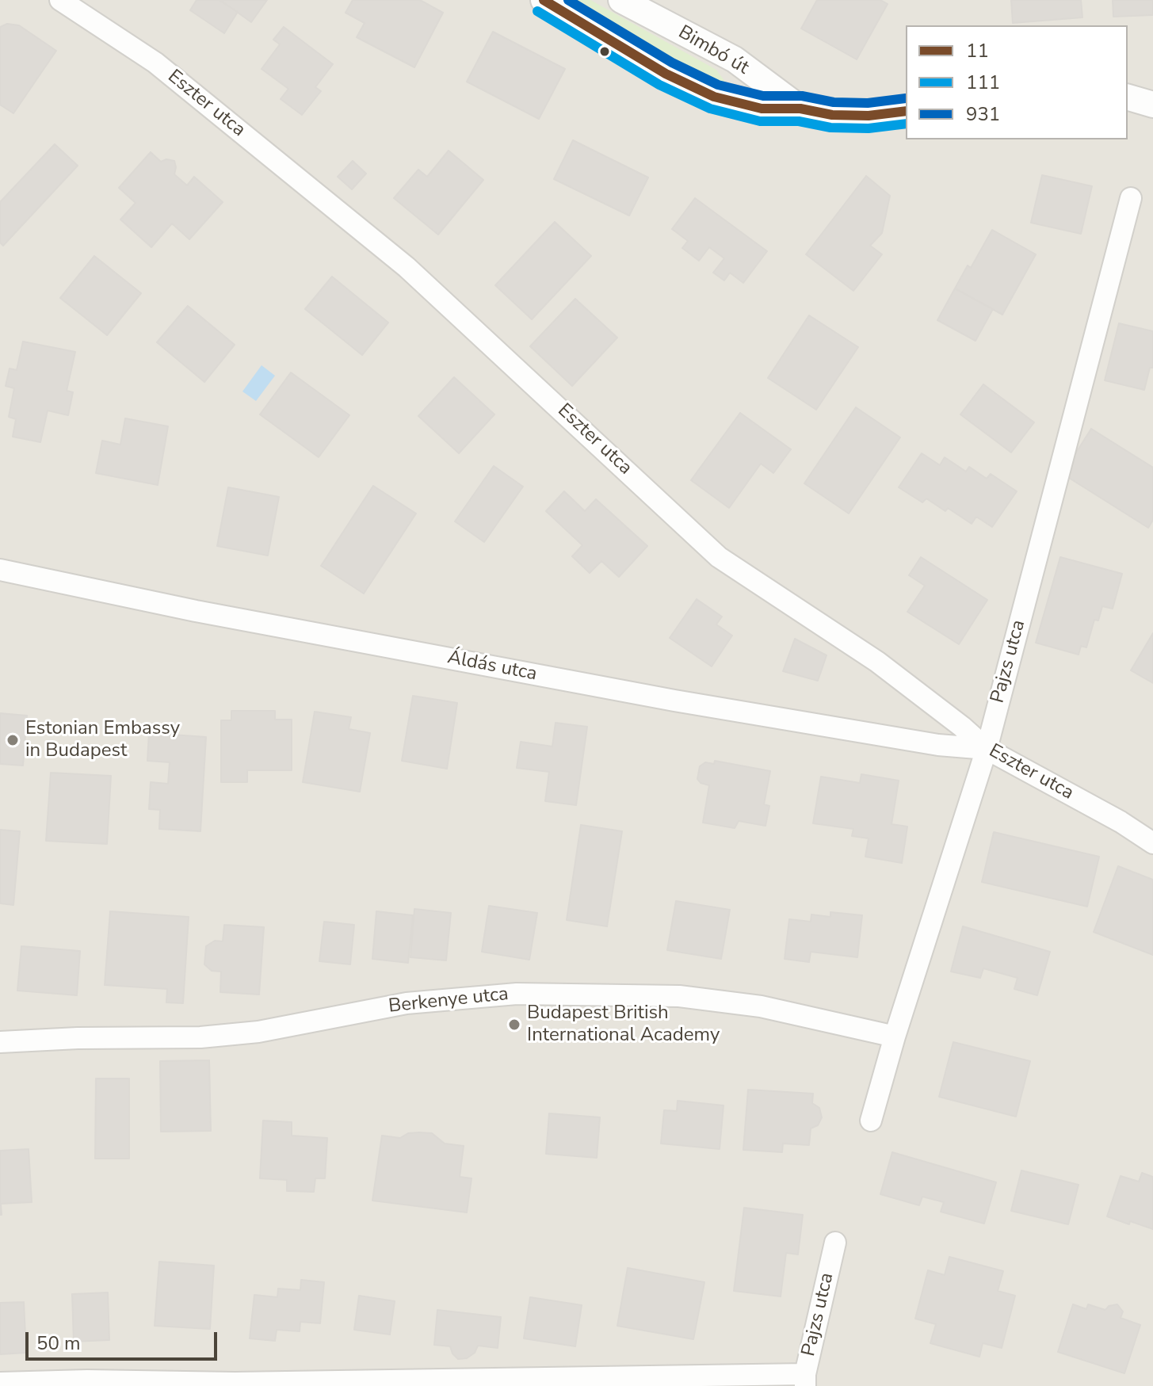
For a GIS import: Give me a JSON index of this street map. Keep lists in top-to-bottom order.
{
  "streets": {
    "street": [
      "Bimbó út",
      "Eszter utca",
      "Pajzs utca",
      "Áldás utca",
      "Berkenye utca"
    ]
  },
  "crossings": [
    ["Eszter utca", "Pajzs utca"],
    ["Eszter utca", "Áldás utca"],
    ["Pajzs utca", "Áldás utca"],
    ["Pajzs utca", "Berkenye utca"]
  ],
  "places": ["Estonian Embassy in Budapest", "Budapest British International Academy"],
  "lines": ["transit line 11", "transit line 931", "transit line 111"],
  "legend": ["11", "111", "931"],
  "scale_bar": "50 m"
}
